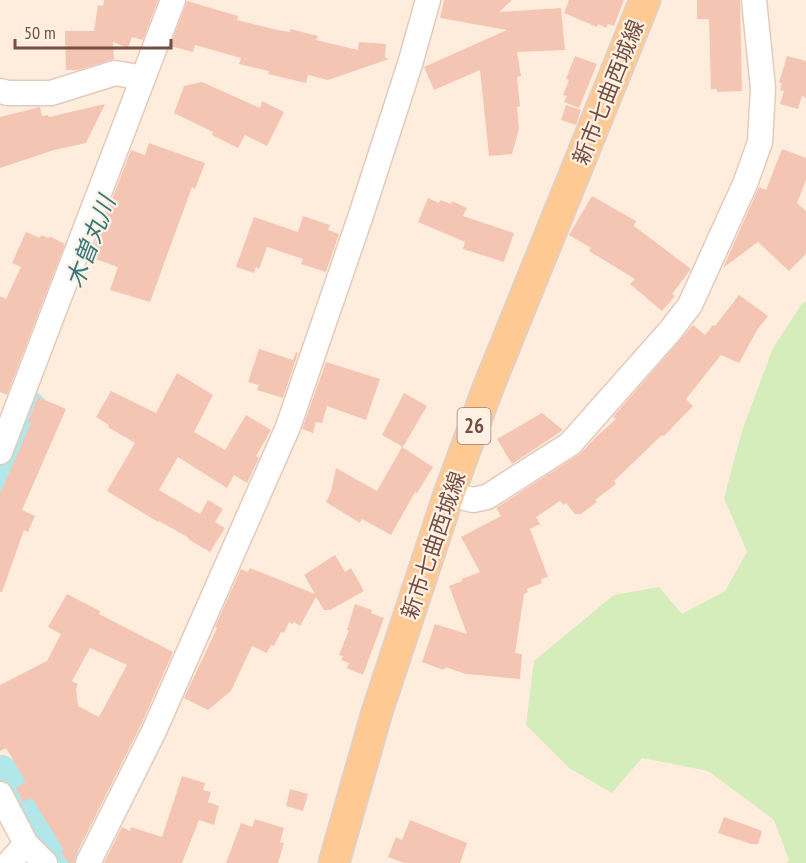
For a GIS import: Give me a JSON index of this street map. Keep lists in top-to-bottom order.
{
  "streets": {
    "main road": ["新市七曲西城線", "26"]
  },
  "water": ["木曽丸川"],
  "scale_bar": "50 m"
}
